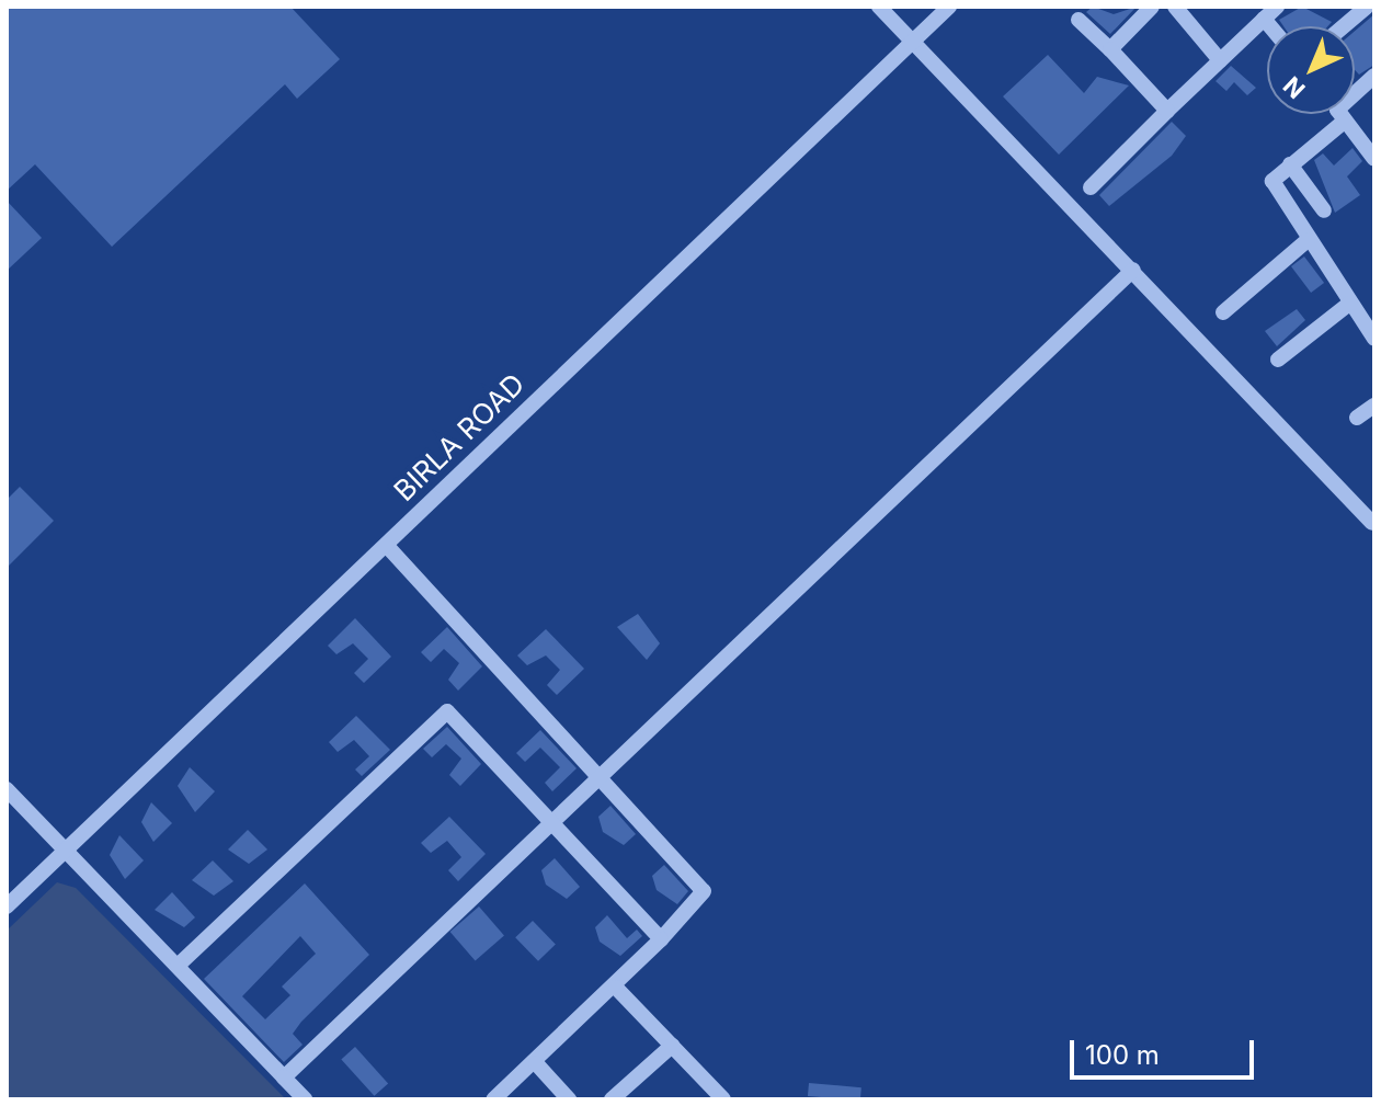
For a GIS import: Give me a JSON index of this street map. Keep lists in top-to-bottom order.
{
  "streets": {
    "street": ["BIRLA ROAD"]
  },
  "scale_bar": "100 m",
  "north": "bottom left"
}
